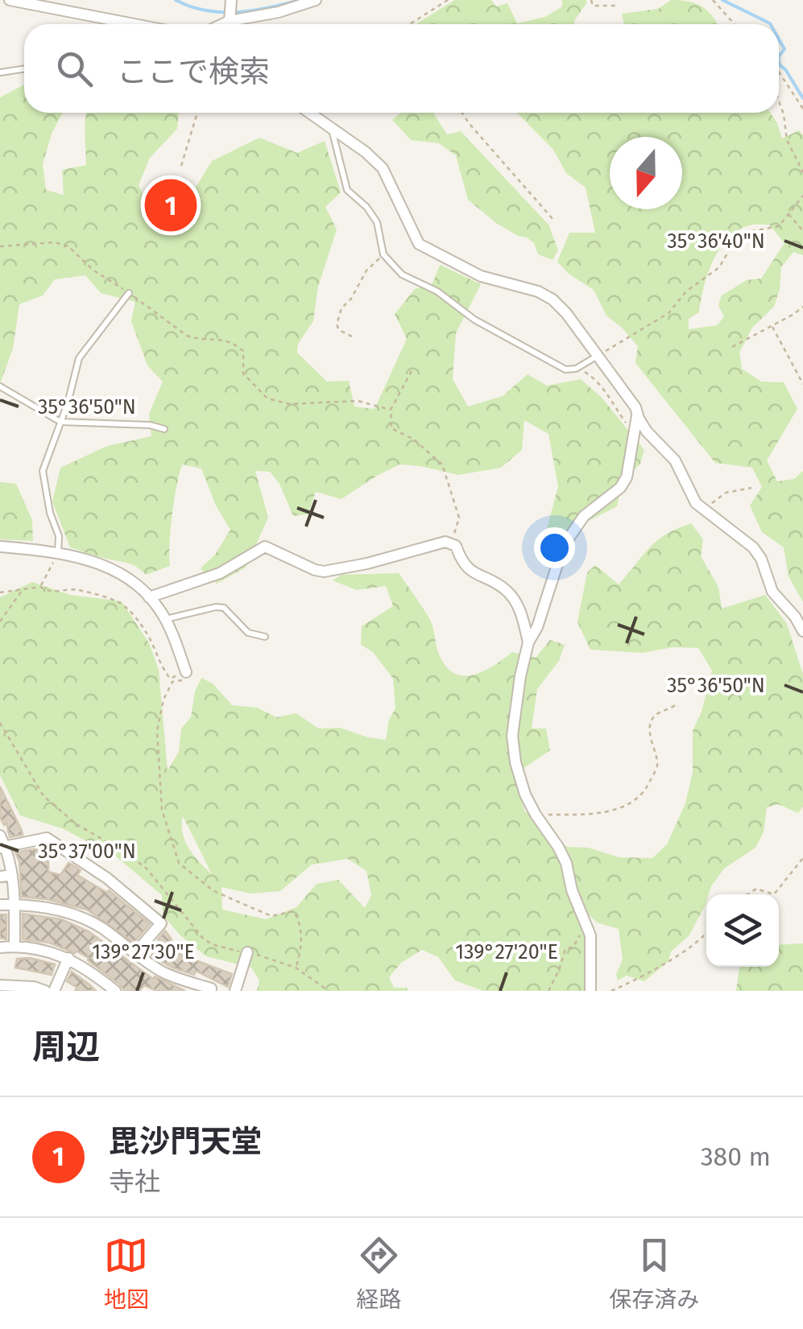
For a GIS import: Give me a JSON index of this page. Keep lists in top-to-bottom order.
{
  "north": "bottom",
  "page": {
    "search": "ここで検索",
    "pins": "1",
    "heading": "周辺",
    "list": [
      {
        "mark": "1",
        "name": "毘沙門天堂",
        "note": "寺社",
        "value": "380 m"
      }
    ],
    "nav": ["地図", "経路", "保存済み"]
  },
  "coordinates": [
    "35°36'40\"N",
    "35°36'50\"N",
    "35°37'00\"N",
    "139°27'30\"E",
    "139°27'20\"E"
  ]
}
